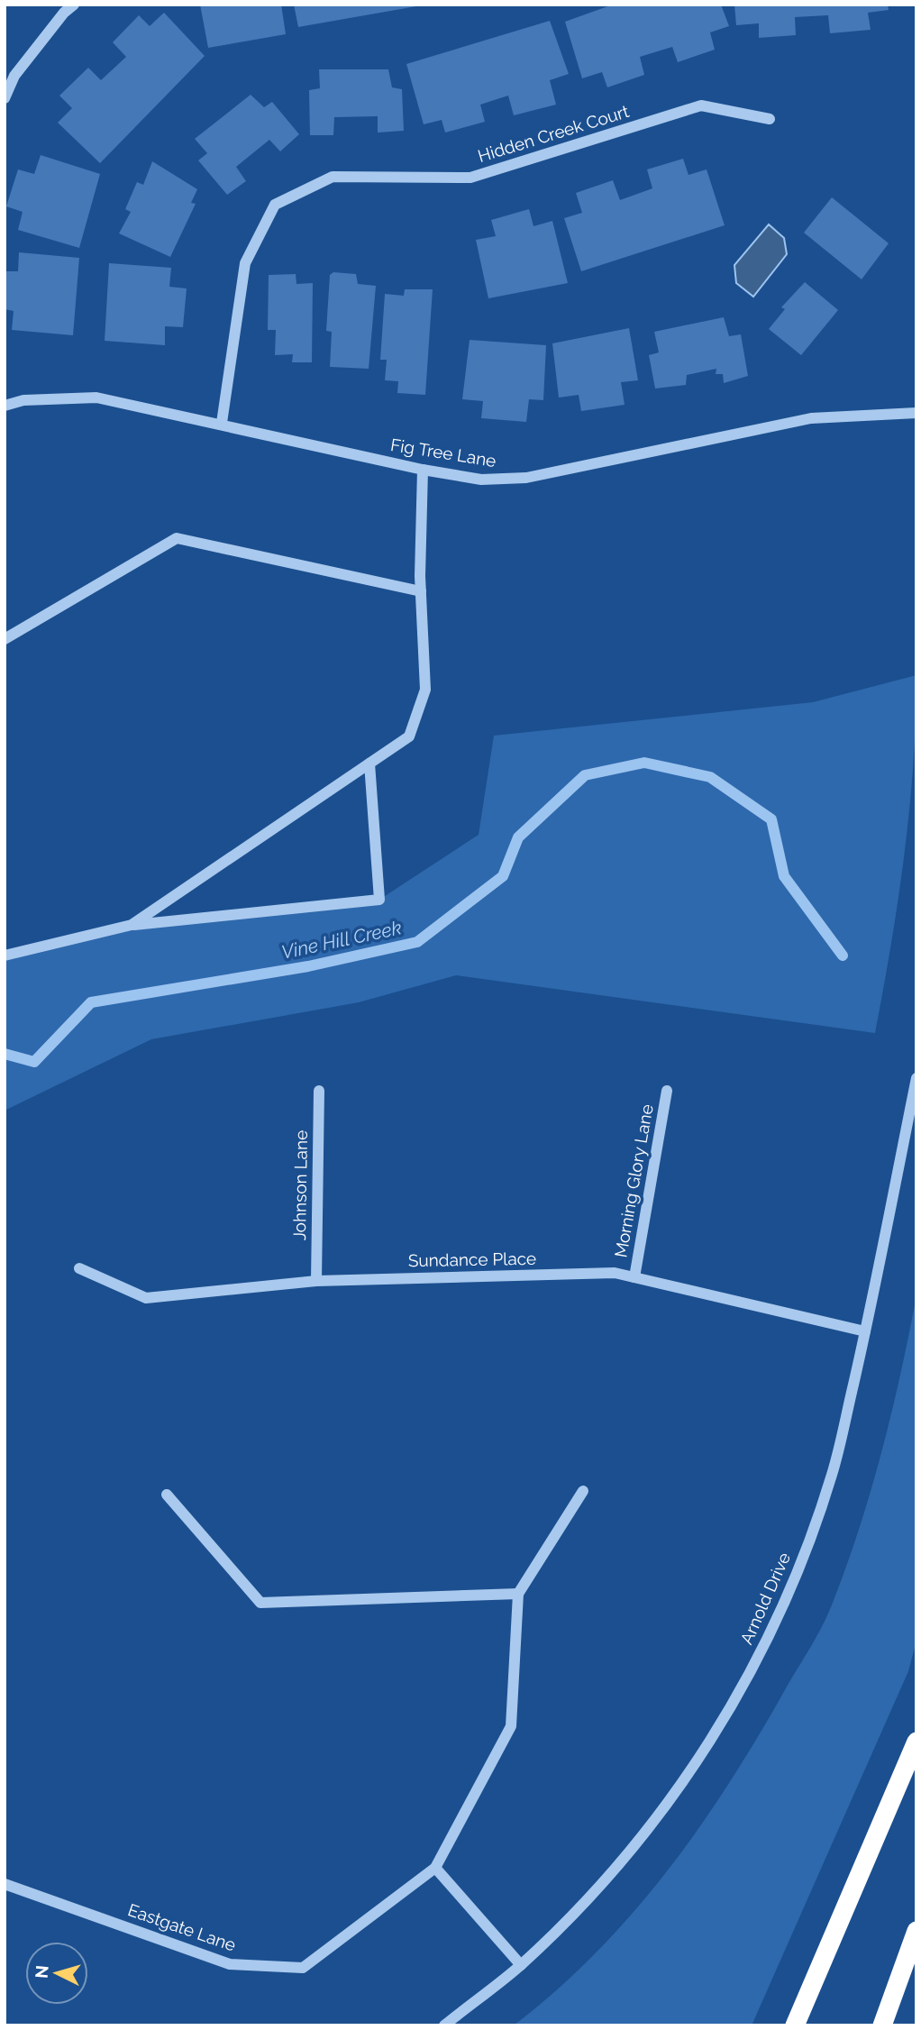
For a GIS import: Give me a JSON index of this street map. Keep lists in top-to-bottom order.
{
  "streets": {
    "street": [
      "Hidden Creek Court",
      "Fig Tree Lane",
      "Morning Glory Lane",
      "Johnson Lane",
      "Sundance Place",
      "Arnold Drive",
      "Eastgate Lane"
    ]
  },
  "crossings": [
    ["Hidden Creek Court", "Fig Tree Lane"],
    ["Morning Glory Lane", "Sundance Place"],
    ["Johnson Lane", "Sundance Place"],
    ["Sundance Place", "Arnold Drive"]
  ],
  "water": ["Vine Hill Creek"],
  "north": "left"
}
